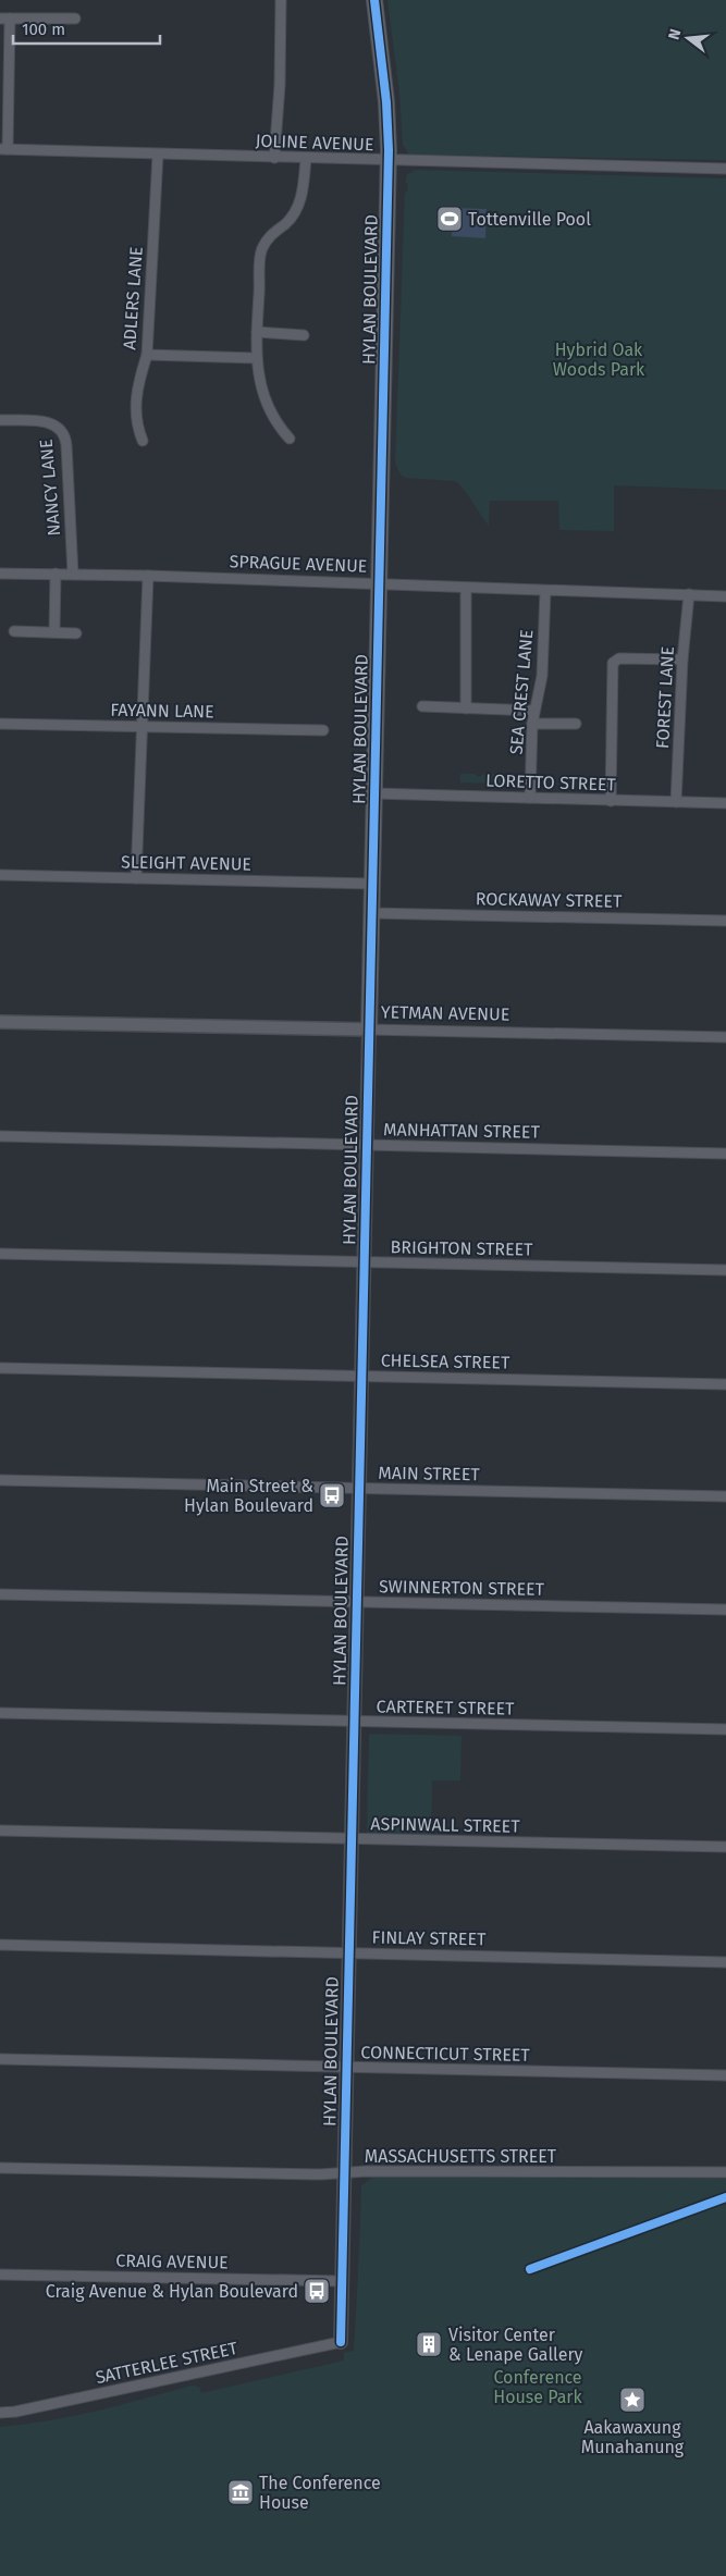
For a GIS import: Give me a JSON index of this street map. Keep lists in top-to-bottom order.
{
  "streets": {
    "main road": ["HYLAN BOULEVARD"],
    "street": [
      "JOLINE AVENUE",
      "ADLERS LANE",
      "NANCY LANE",
      "SPRAGUE AVENUE",
      "SEA CREST LANE",
      "FOREST LANE",
      "FAYANN LANE",
      "LORETTO STREET",
      "SLEIGHT AVENUE",
      "ROCKAWAY STREET",
      "YETMAN AVENUE",
      "MANHATTAN STREET",
      "BRIGHTON STREET",
      "CHELSEA STREET",
      "MAIN STREET",
      "SWINNERTON STREET",
      "CARTERET STREET",
      "ASPINWALL STREET",
      "FINLAY STREET",
      "CONNECTICUT STREET",
      "MASSACHUSETTS STREET",
      "CRAIG AVENUE",
      "SATTERLEE STREET"
    ]
  },
  "crossings": [
    ["JOLINE AVENUE", "HYLAN BOULEVARD"],
    ["JOLINE AVENUE", "ADLERS LANE"],
    ["HYLAN BOULEVARD", "SPRAGUE AVENUE"],
    ["HYLAN BOULEVARD", "LORETTO STREET"],
    ["HYLAN BOULEVARD", "SLEIGHT AVENUE"],
    ["HYLAN BOULEVARD", "ROCKAWAY STREET"],
    ["HYLAN BOULEVARD", "YETMAN AVENUE"],
    ["HYLAN BOULEVARD", "MANHATTAN STREET"],
    ["HYLAN BOULEVARD", "BRIGHTON STREET"],
    ["HYLAN BOULEVARD", "CHELSEA STREET"],
    ["HYLAN BOULEVARD", "MAIN STREET"],
    ["HYLAN BOULEVARD", "SWINNERTON STREET"],
    ["HYLAN BOULEVARD", "CARTERET STREET"],
    ["HYLAN BOULEVARD", "ASPINWALL STREET"],
    ["HYLAN BOULEVARD", "FINLAY STREET"],
    ["HYLAN BOULEVARD", "CONNECTICUT STREET"],
    ["HYLAN BOULEVARD", "MASSACHUSETTS STREET"],
    ["HYLAN BOULEVARD", "CRAIG AVENUE"],
    ["HYLAN BOULEVARD", "SATTERLEE STREET"],
    ["NANCY LANE", "SPRAGUE AVENUE"],
    ["SPRAGUE AVENUE", "SEA CREST LANE"],
    ["SPRAGUE AVENUE", "FOREST LANE"],
    ["SEA CREST LANE", "LORETTO STREET"],
    ["FOREST LANE", "LORETTO STREET"]
  ],
  "parks": ["Hybrid Oak Woods Park", "Conference House Park"],
  "places": {
    "sports": ["Tottenville Pool"],
    "bus stop": ["Main Street & Hylan Boulevard", "Craig Avenue & Hylan Boulevard"],
    "building": ["Visitor Center & Lenape Gallery"],
    "place": ["Aakawaxung Munahanung"],
    "museum": ["The Conference House"]
  },
  "scale_bar": "100 m",
  "north": "left"
}
